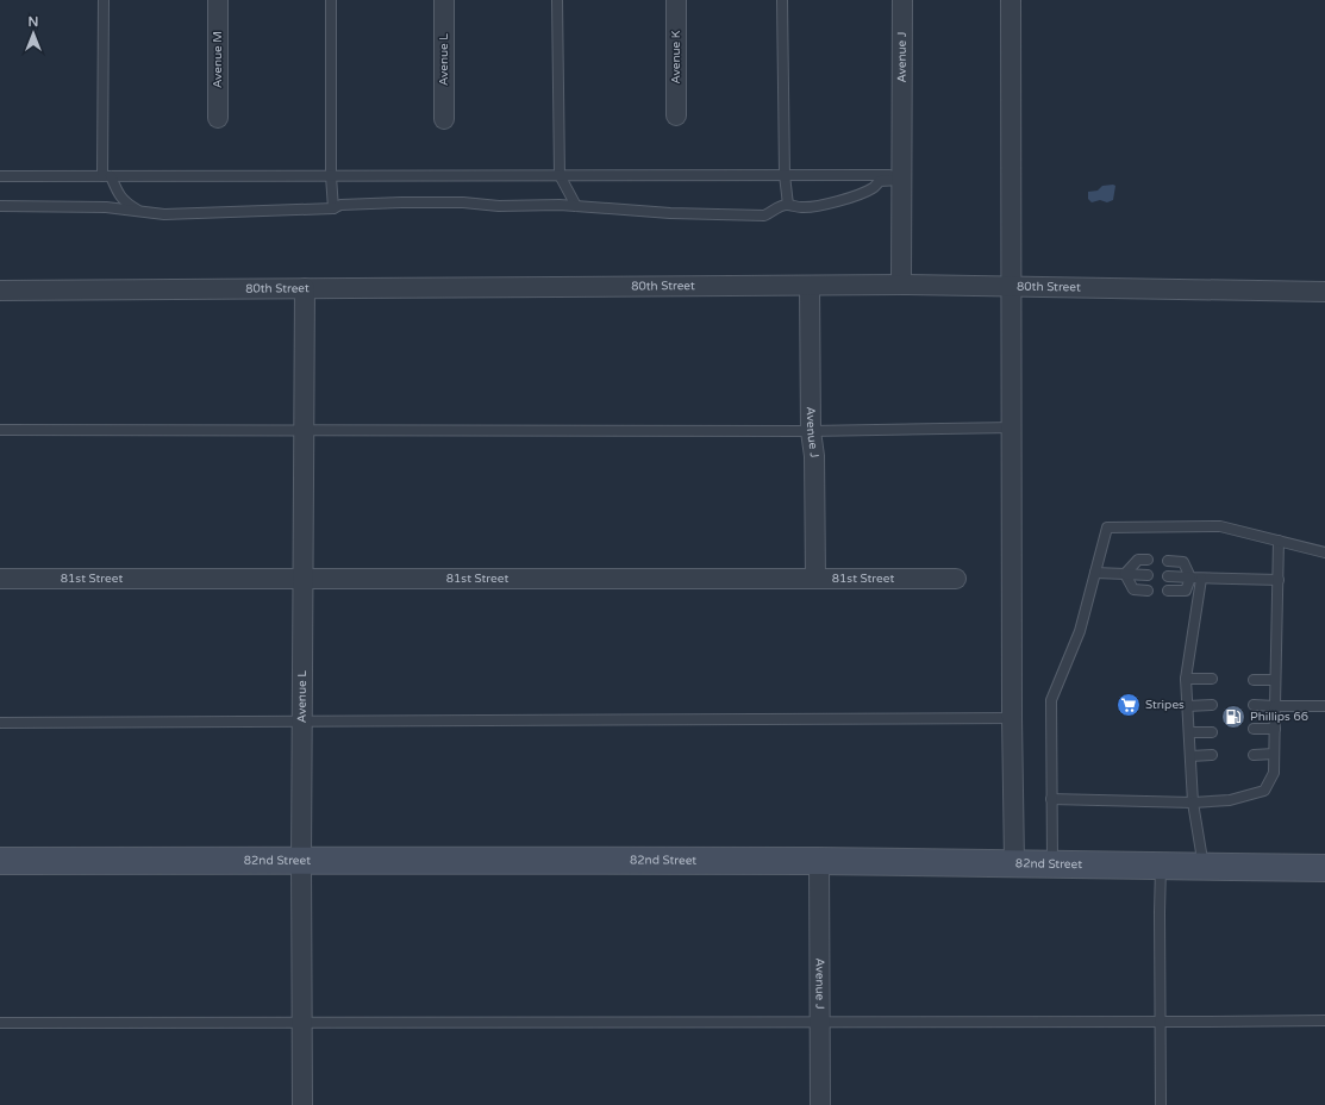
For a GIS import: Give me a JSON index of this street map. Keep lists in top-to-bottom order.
{
  "streets": {
    "main road": ["82nd Street"],
    "street": [
      "Avenue K",
      "Avenue J",
      "Avenue M",
      "Avenue L",
      "80th Street",
      "81st Street"
    ]
  },
  "crossings": [
    ["Avenue J", "80th Street"],
    ["Avenue J", "81st Street"],
    ["Avenue J", "82nd Street"],
    ["Avenue L", "80th Street"],
    ["Avenue L", "81st Street"],
    ["Avenue L", "82nd Street"]
  ],
  "places": {
    "supermarket": ["Stripes"],
    "fuel station": ["Phillips 66"]
  },
  "north": "top"
}
